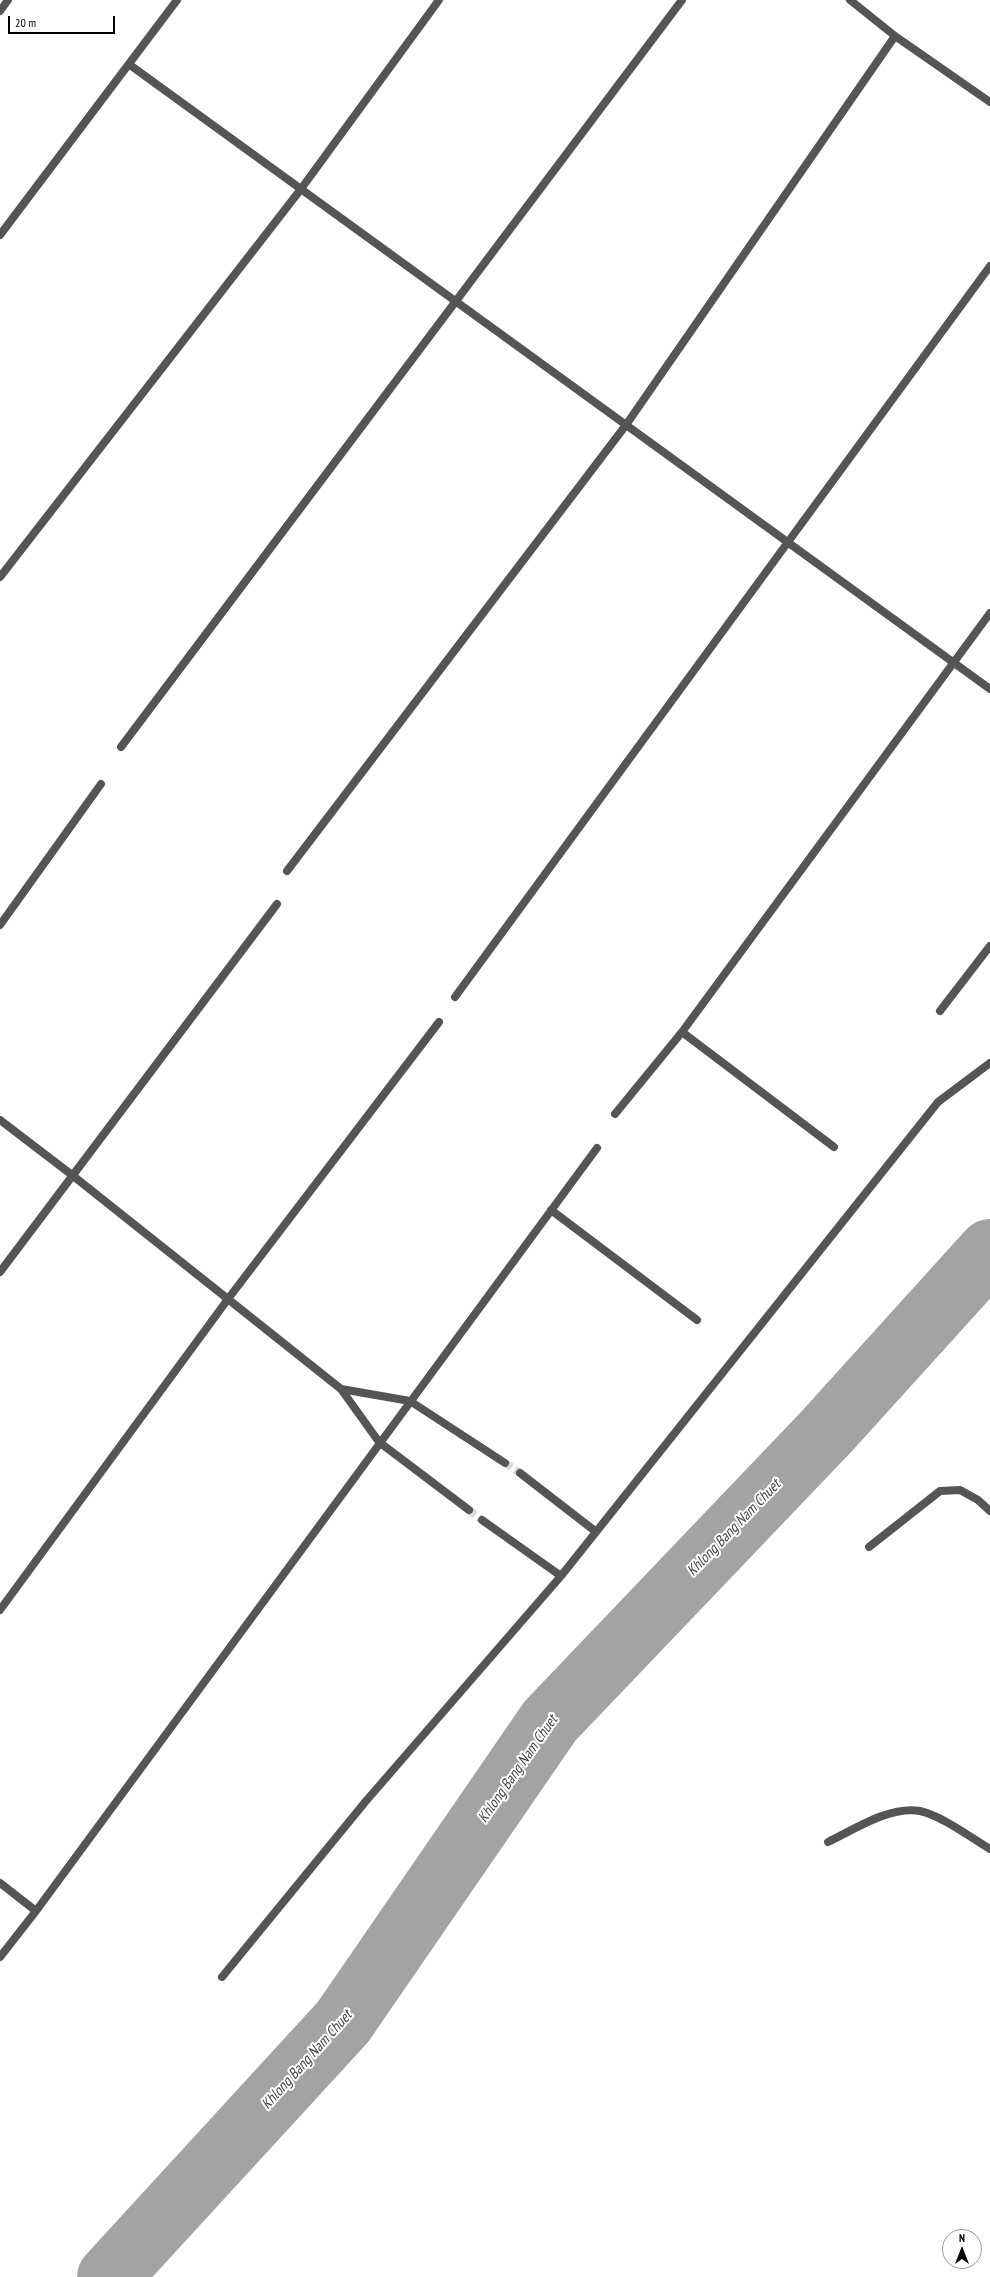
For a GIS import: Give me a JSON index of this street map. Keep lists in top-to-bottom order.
{
  "water": ["Khlong Bang Nam Chuet"],
  "scale_bar": "20 m",
  "north": "top"
}
